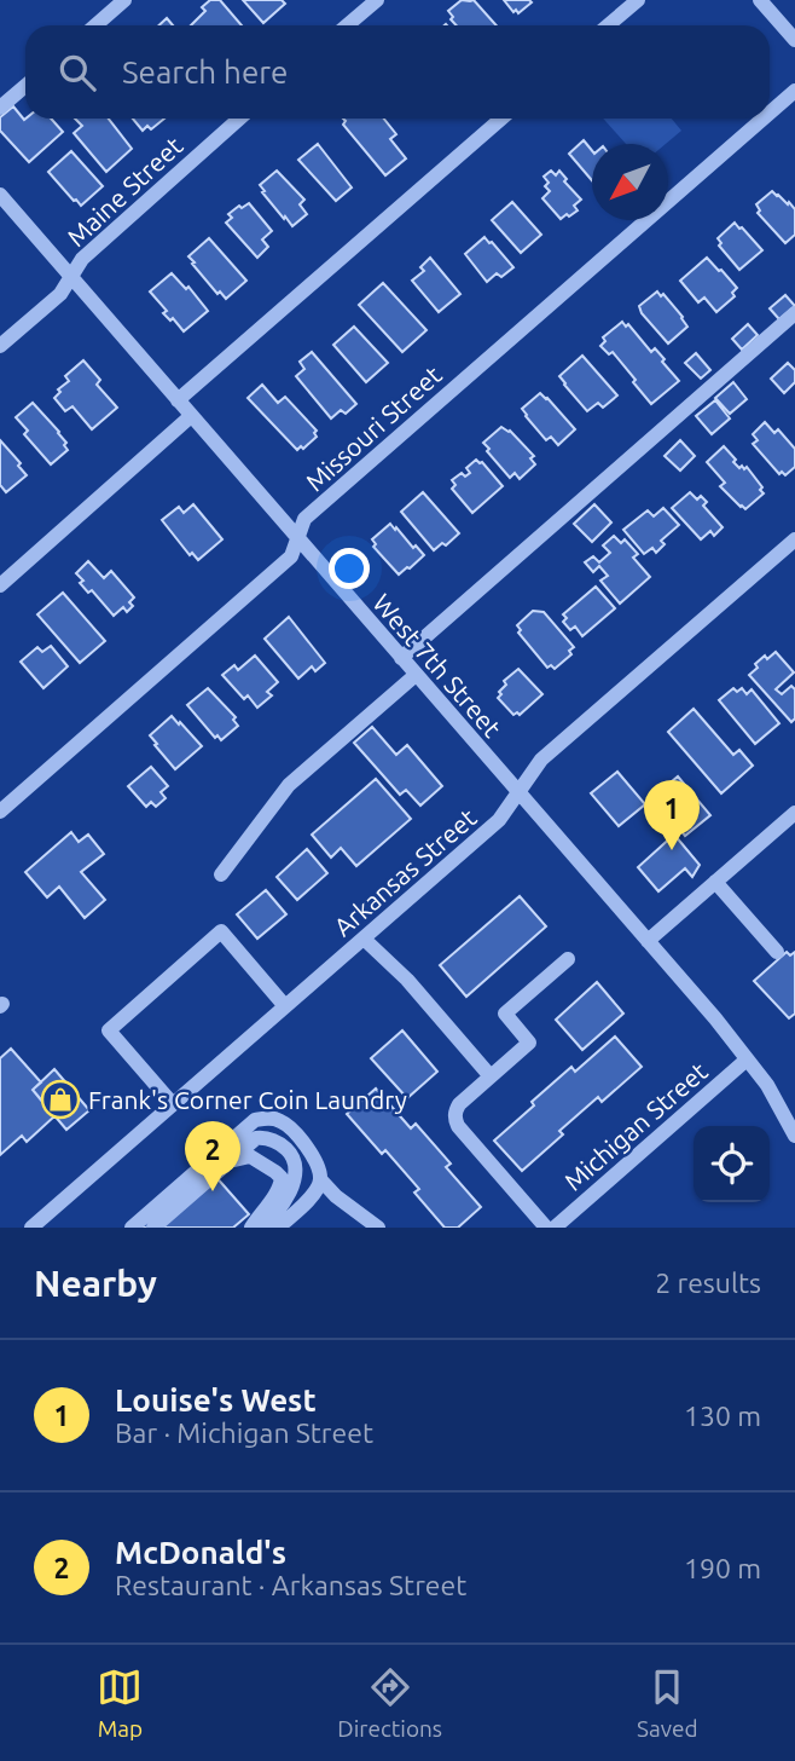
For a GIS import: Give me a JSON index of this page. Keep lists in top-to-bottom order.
{
  "streets": {
    "street": [
      "Maine Street",
      "Missouri Street",
      "West 7th Street",
      "Arkansas Street",
      "Michigan Street"
    ]
  },
  "crossings": [
    ["Maine Street", "West 7th Street"],
    ["Missouri Street", "West 7th Street"],
    ["West 7th Street", "Arkansas Street"],
    ["West 7th Street", "Michigan Street"]
  ],
  "places": {
    "shop": ["Frank's Corner Coin Laundry"]
  },
  "north": "bottom left",
  "page": {
    "search": "Search here",
    "pins": ["1", "2"],
    "heading": ["Nearby", "2 results"],
    "list": [
      {
        "mark": "1",
        "name": "Louise's West",
        "note": "Bar · Michigan Street",
        "value": "130 m"
      },
      {
        "mark": "2",
        "name": "McDonald's",
        "note": "Restaurant · Arkansas Street",
        "value": "190 m"
      }
    ],
    "nav": ["Map", "Directions", "Saved"]
  }
}
